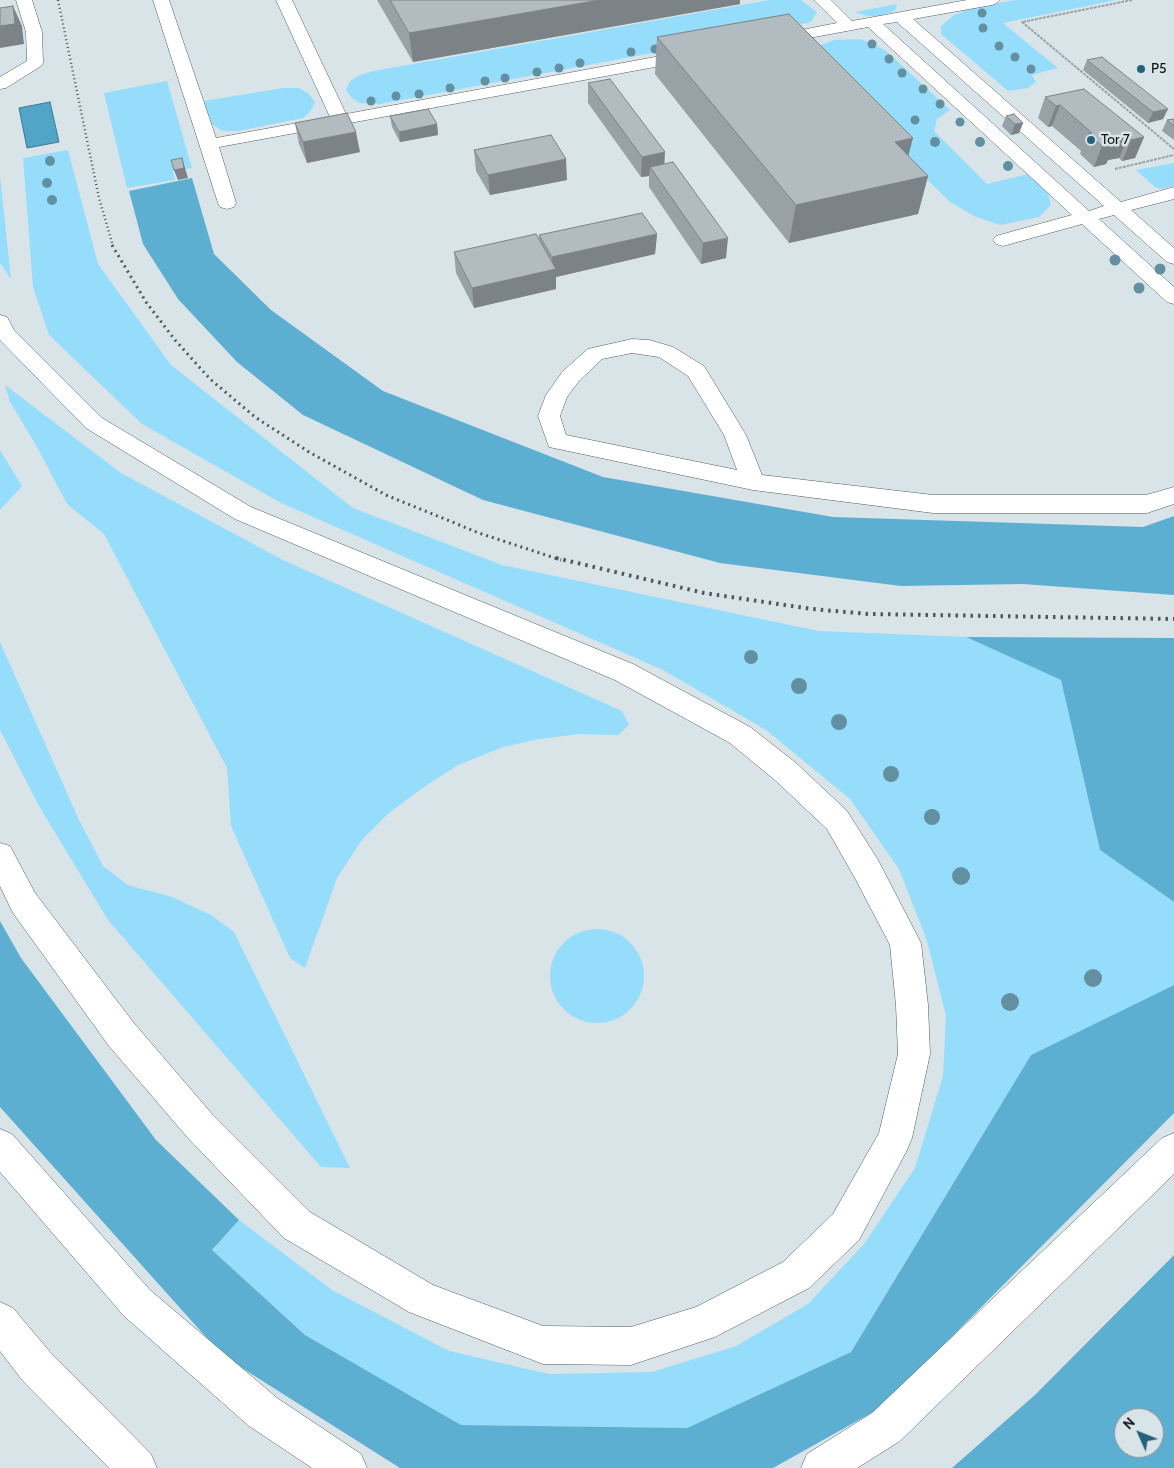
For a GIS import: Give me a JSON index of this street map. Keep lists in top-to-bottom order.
{
  "places": ["P5", "Tor 7"],
  "north": "top left"
}
